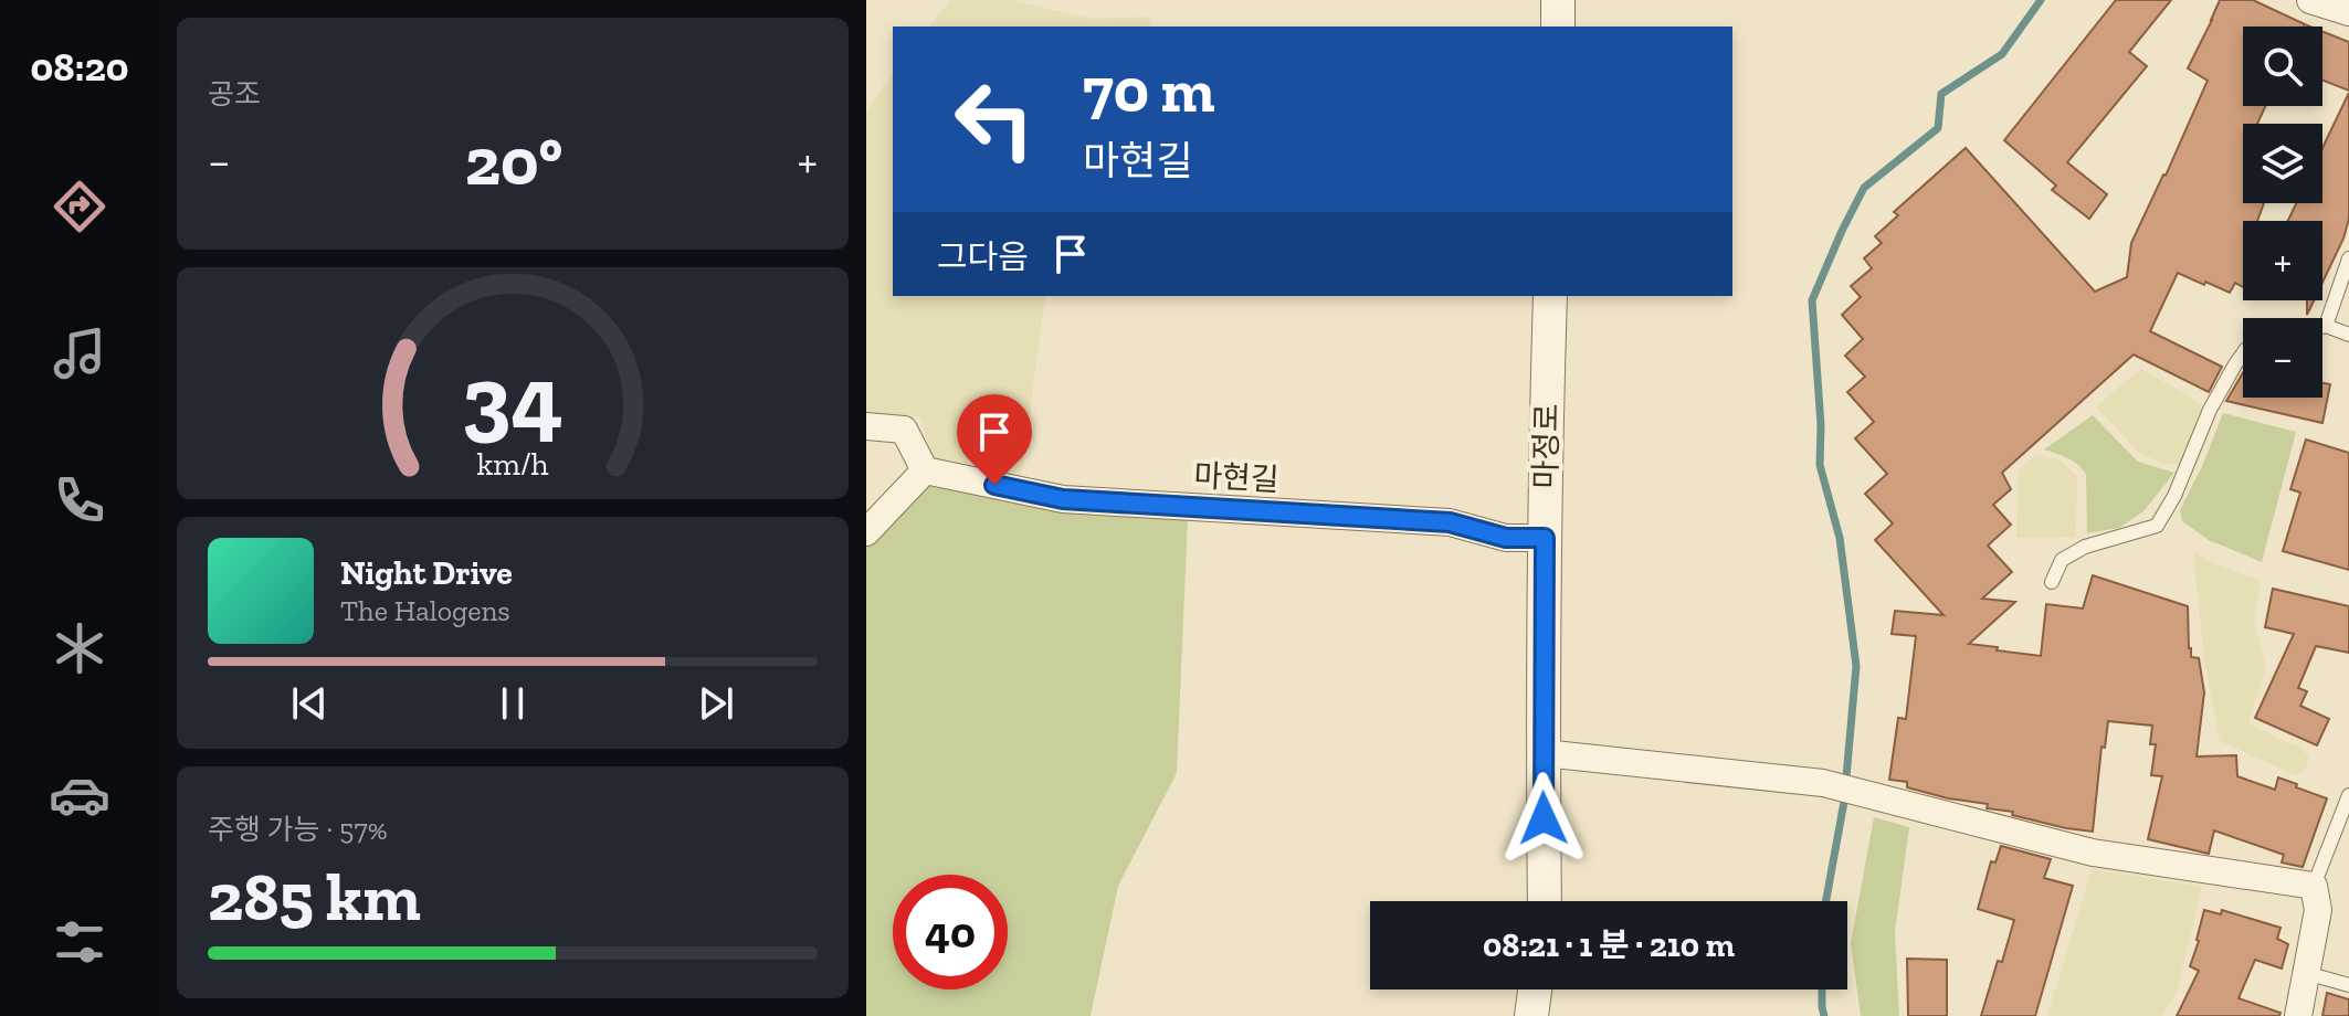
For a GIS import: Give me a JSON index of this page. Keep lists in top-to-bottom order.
{
  "streets": {
    "street": ["마정로", "마현길"]
  },
  "crossings": [
    ["마정로", "마현길"]
  ],
  "page": {
    "tabs": "08:20",
    "tile": [
      "공조",
      ["주행 가능 · 57%", "285 km"]
    ],
    "map_buttons": ["+", "−"],
    "turn": ["70 m", "마현길"],
    "heat": ["−", "20°", "+"],
    "then": "그다음",
    "song": ["Night Drive", "The Halogens"],
    "limit": "40",
    "trip": "08:21 · 1 분 · 210 m",
    "gauge": ["34", "km/h"]
  }
}
